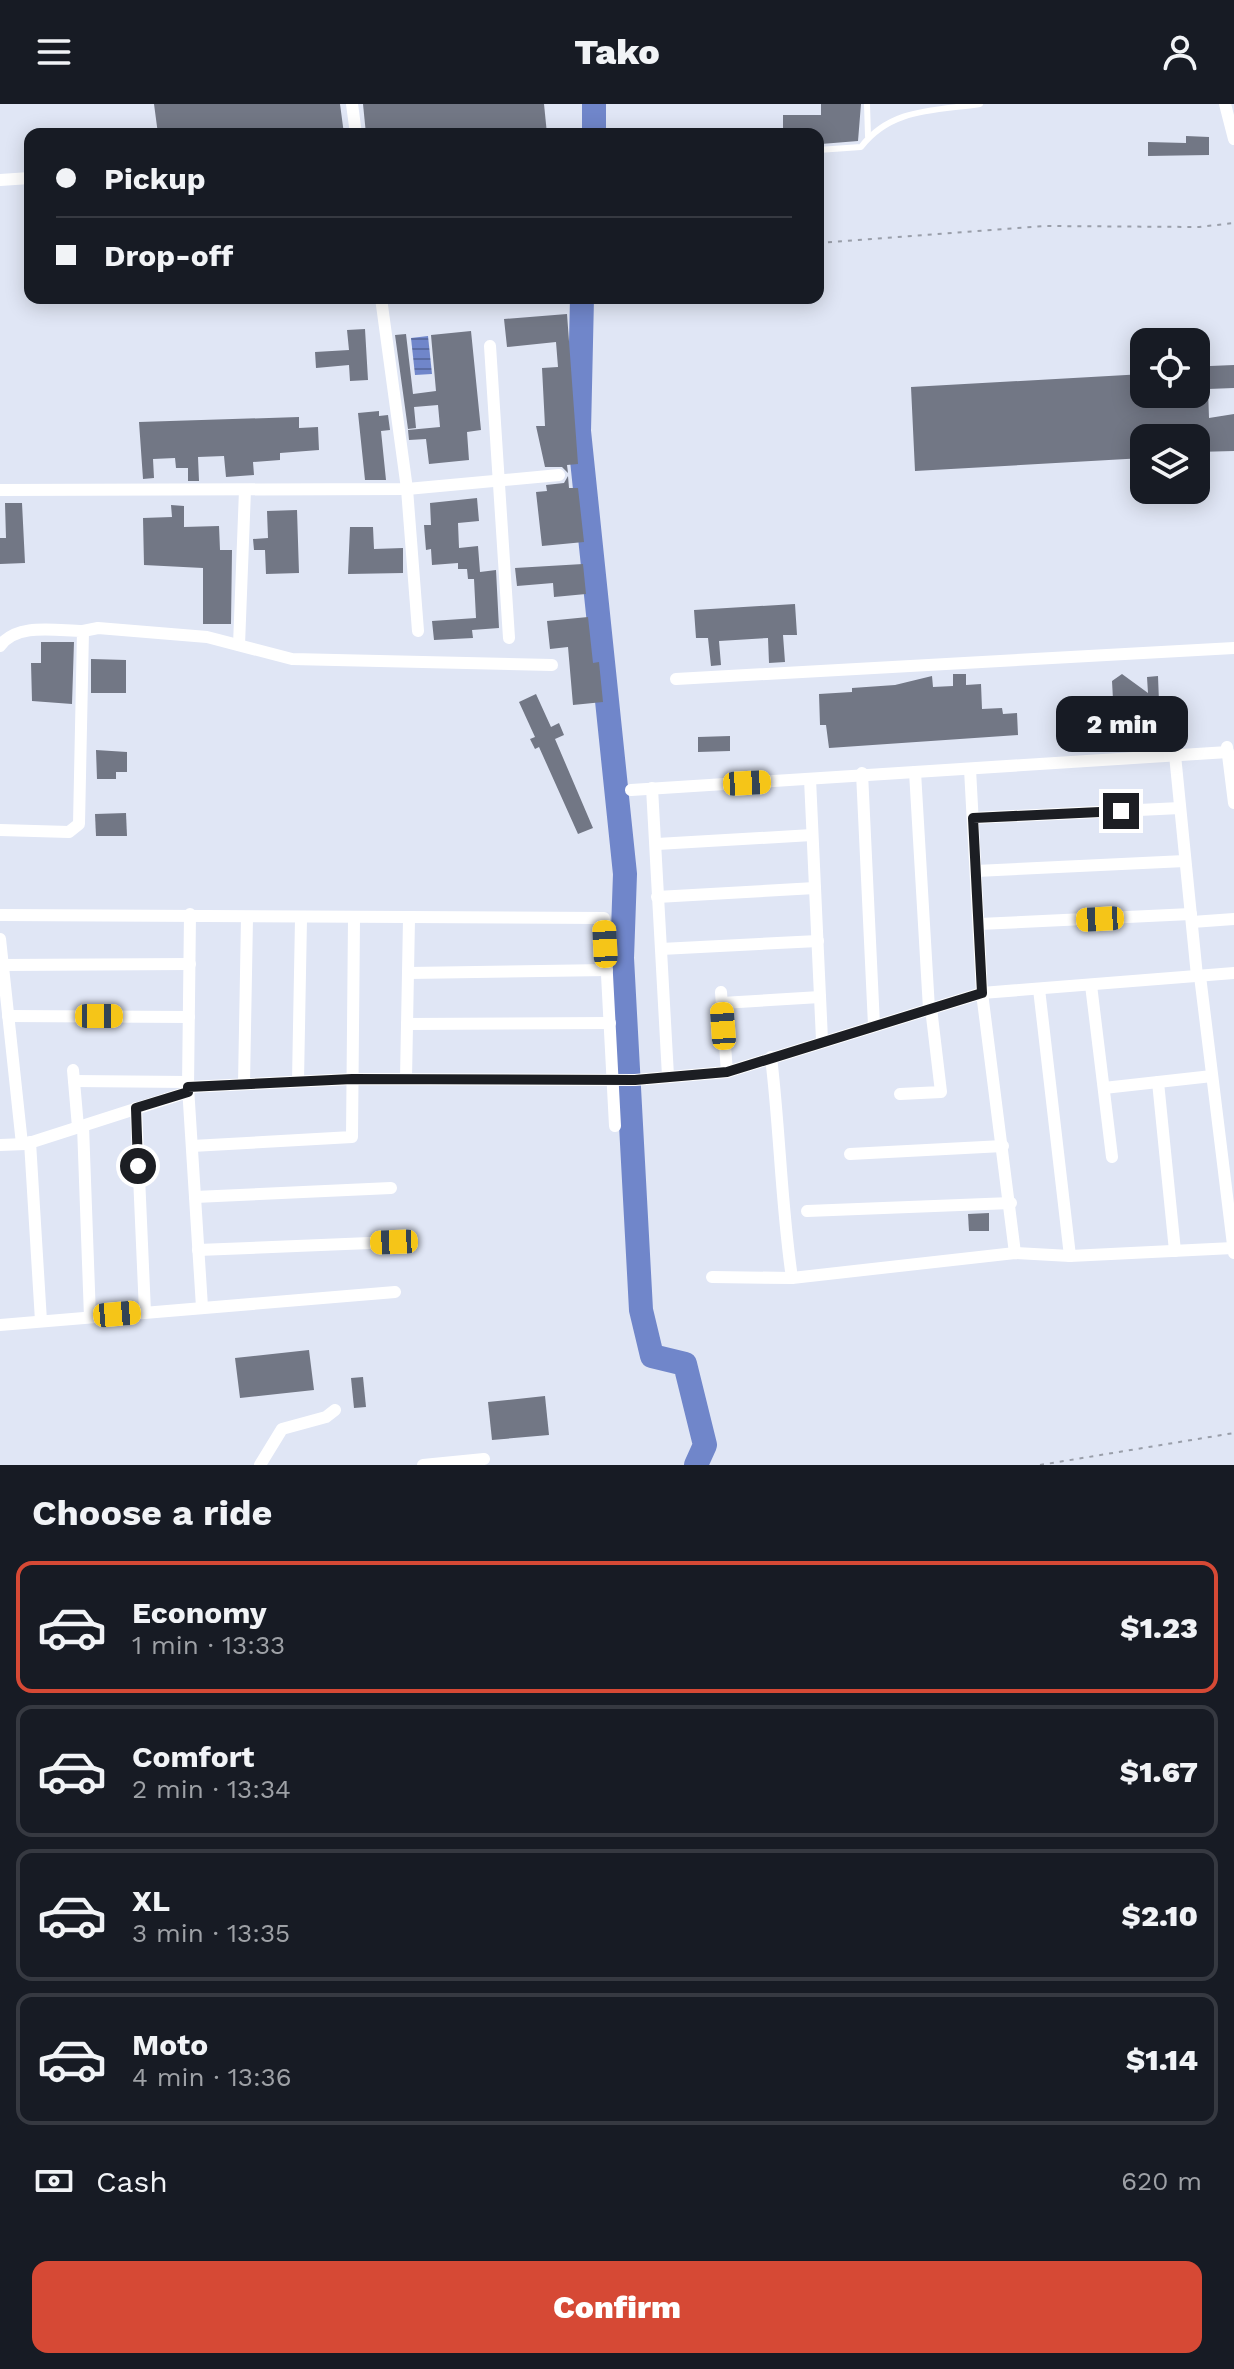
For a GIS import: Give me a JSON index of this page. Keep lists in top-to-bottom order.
{
  "page": {
    "header": "Tako",
    "banner": ["Pickup", "Drop-off"],
    "bubble": "2 min",
    "heading": "Choose a ride",
    "list": [
      {
        "name": "Economy",
        "note": "1 min · 13:33",
        "value": "$1.23"
      },
      {
        "name": "Comfort",
        "note": "2 min · 13:34",
        "value": "$1.67"
      },
      {
        "name": "XL",
        "note": "3 min · 13:35",
        "value": "$2.10"
      },
      {
        "name": "Moto",
        "note": "4 min · 13:36",
        "value": "$1.14"
      }
    ],
    "pay": ["Cash", "620 m"],
    "buttons": "Confirm"
  }
}
